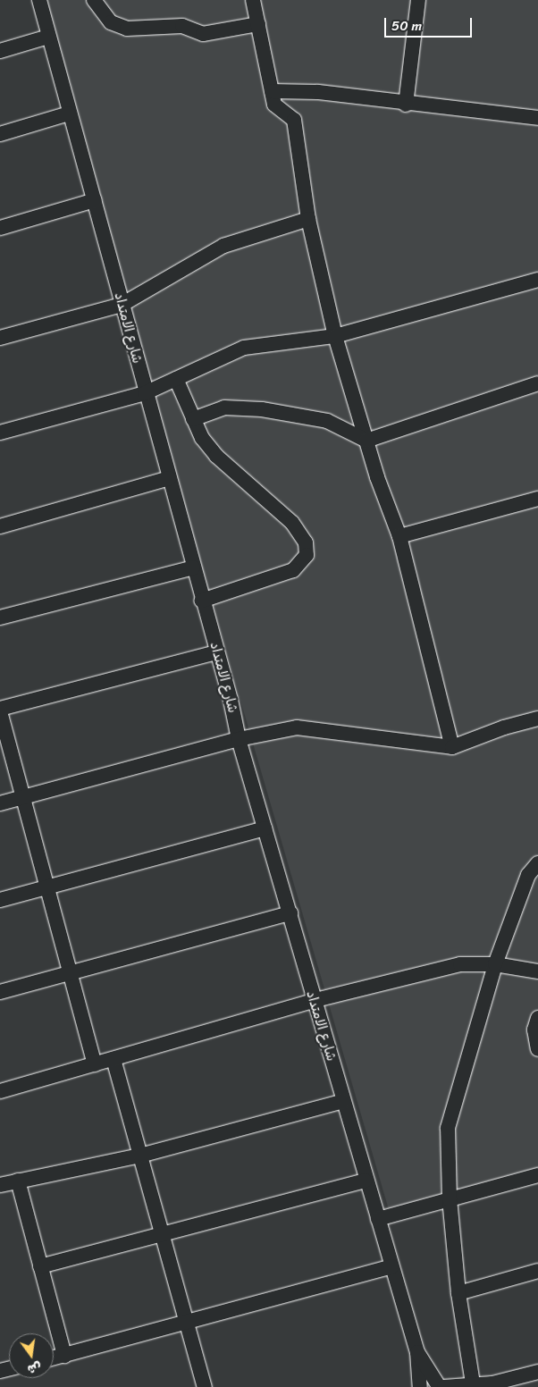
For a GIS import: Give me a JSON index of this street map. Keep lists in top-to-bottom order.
{
  "streets": {
    "street": ["شارع الامتداد"]
  },
  "scale_bar": "50 m",
  "north": "bottom"
}
